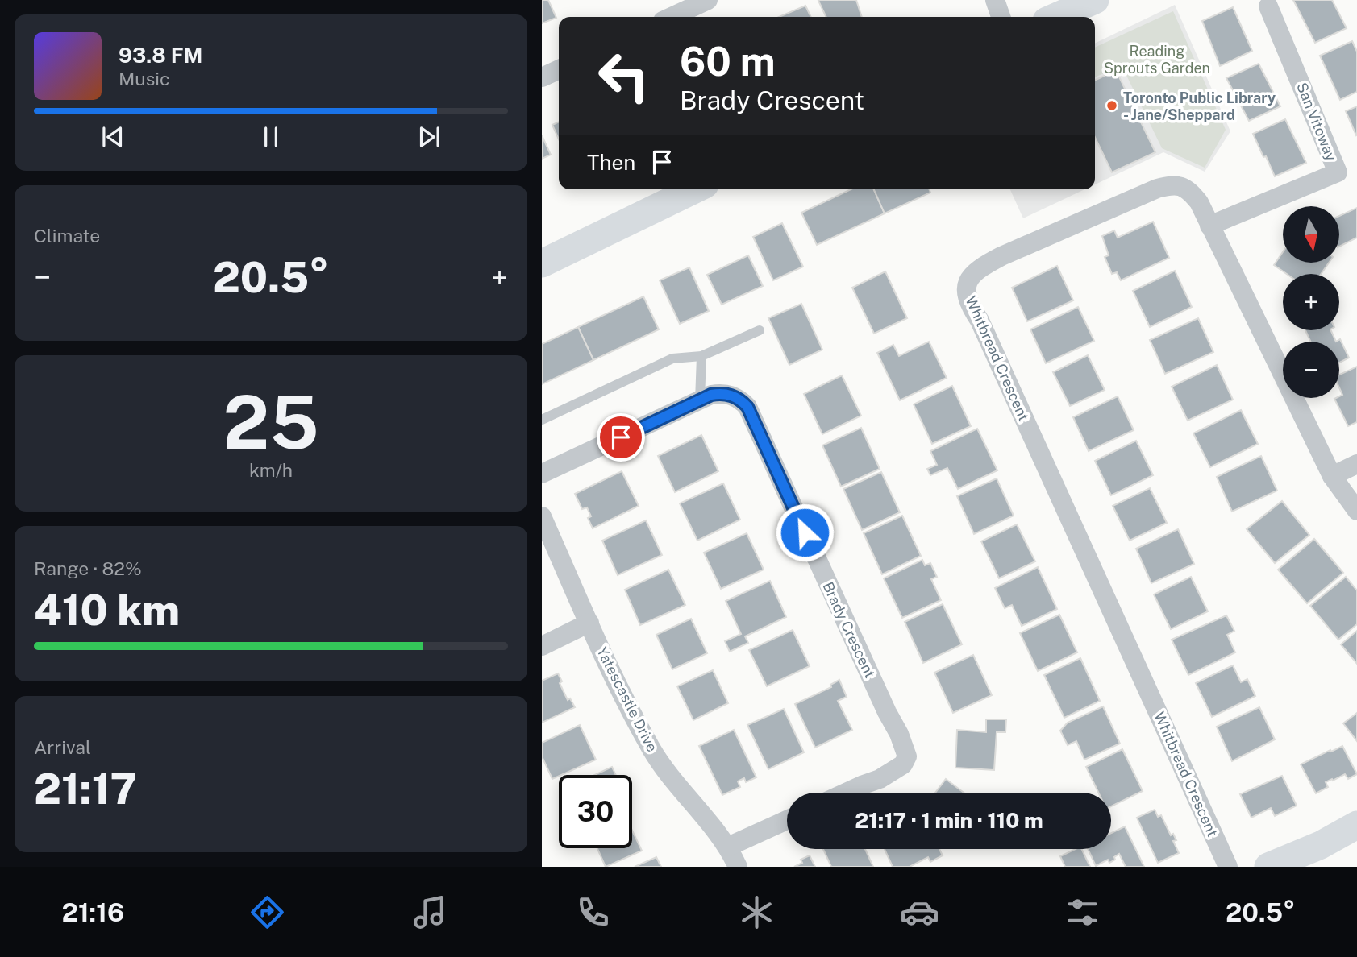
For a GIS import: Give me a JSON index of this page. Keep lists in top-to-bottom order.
{
  "streets": {
    "street": [
      "San Vitoway",
      "Whitbread Crescent",
      "Brady Crescent",
      "Yatescastle Drive"
    ]
  },
  "crossings": [
    ["San Vitoway", "Whitbread Crescent"]
  ],
  "parks": ["Reading Sprouts Garden"],
  "places": ["Toronto Public Library - Jane/Sheppard"],
  "north": "bottom",
  "page": {
    "turn": ["60 m", "Brady Crescent"],
    "song": ["93.8 FM", "Music"],
    "then": "Then",
    "tile": [
      "Climate",
      ["25", "km/h"],
      ["Range · 82%", "410 km"],
      ["Arrival", "21:17"]
    ],
    "map_buttons": ["+", "−"],
    "heat": ["−", "20.5°", "+"],
    "limit": "30",
    "trip": "21:17 · 1 min · 110 m",
    "tabs": ["21:16", "20.5°"]
  }
}
